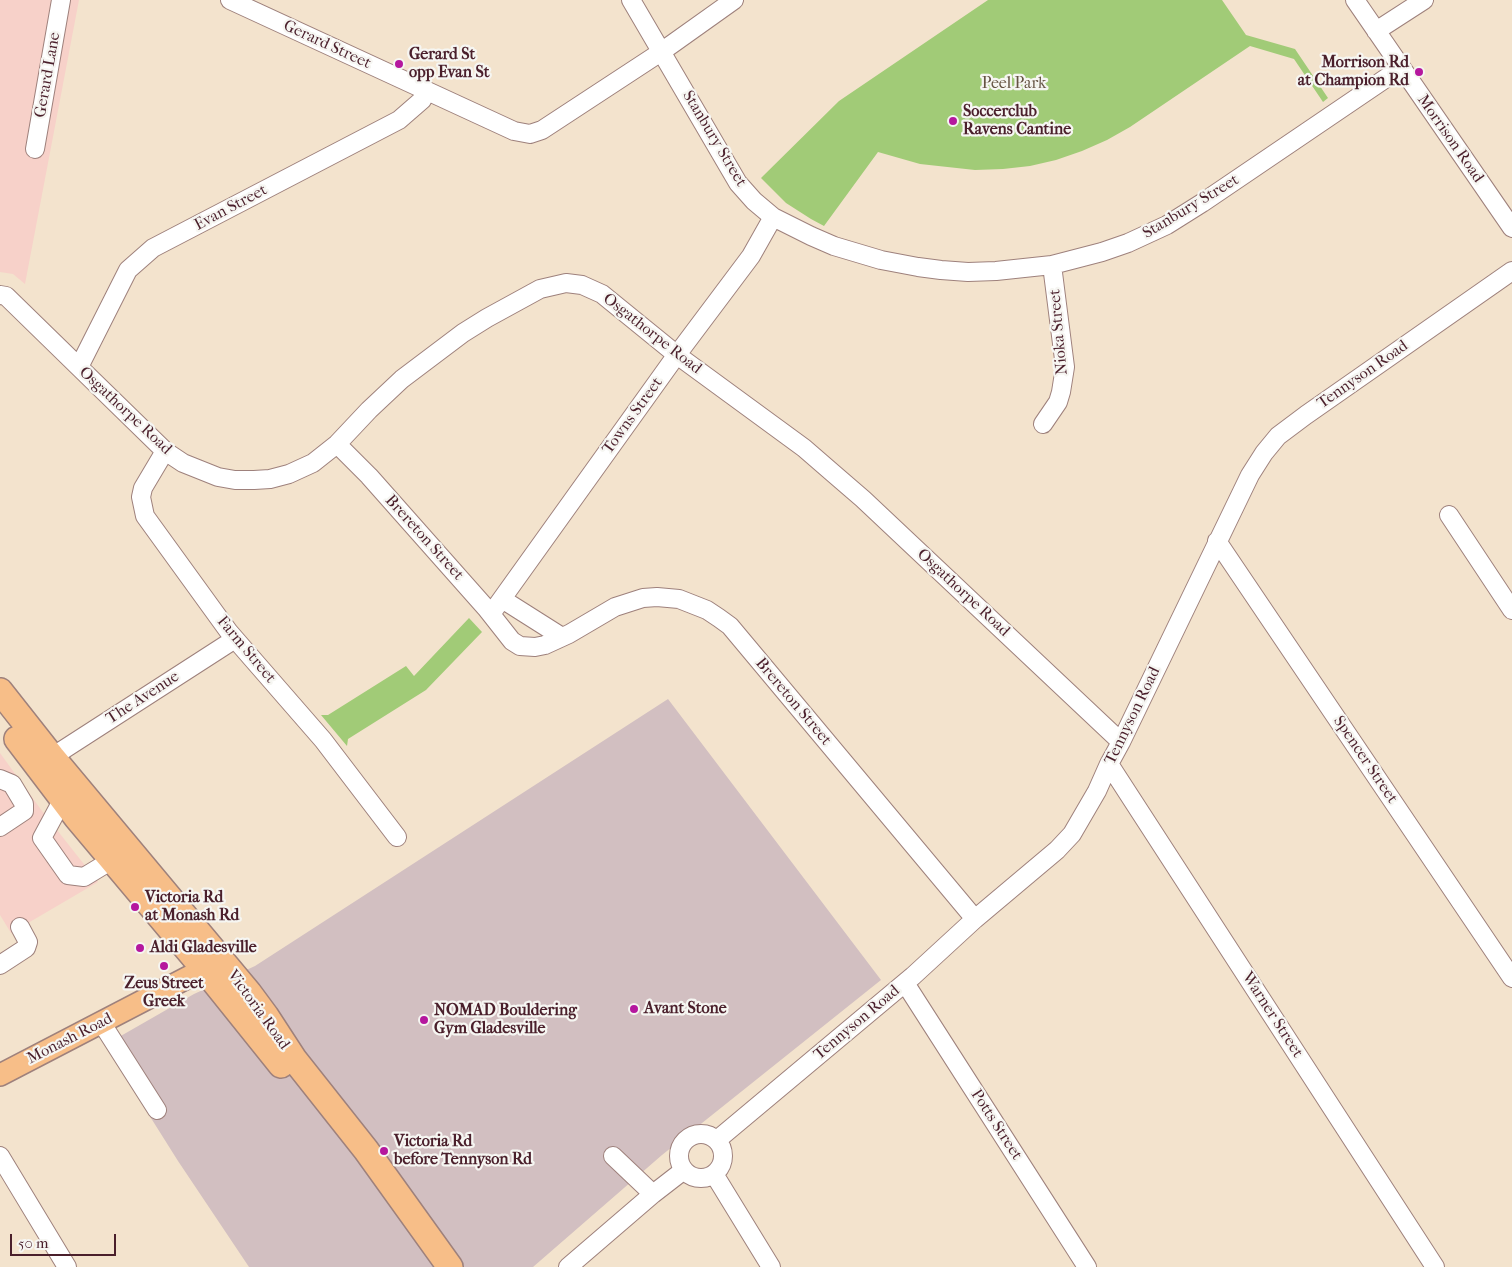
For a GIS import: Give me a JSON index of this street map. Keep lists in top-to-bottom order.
{
  "streets": {
    "highway": ["Victoria Road"],
    "main road": ["Monash Road"],
    "street": [
      "Gerard Street",
      "Gerard Lane",
      "Stanbury Street",
      "Morrison Road",
      "Evan Street",
      "Nioka Street",
      "Osgathorpe Road",
      "Tennyson Road",
      "Towns Street",
      "Brereton Street",
      "Farm Street",
      "The Avenue",
      "Spencer Street",
      "Warner Street",
      "Potts Street"
    ]
  },
  "crossings": [
    ["Gerard Street", "Stanbury Street"],
    ["Gerard Street", "Evan Street"],
    ["Stanbury Street", "Morrison Road"],
    ["Stanbury Street", "Nioka Street"],
    ["Stanbury Street", "Towns Street"],
    ["Evan Street", "Osgathorpe Road"],
    ["Osgathorpe Road", "Tennyson Road"],
    ["Osgathorpe Road", "Towns Street"],
    ["Osgathorpe Road", "Brereton Street"],
    ["Osgathorpe Road", "Farm Street"],
    ["Tennyson Road", "Brereton Street"],
    ["Tennyson Road", "Spencer Street"],
    ["Tennyson Road", "Warner Street"],
    ["Tennyson Road", "Potts Street"],
    ["Towns Street", "Brereton Street"],
    ["Farm Street", "The Avenue"],
    ["The Avenue", "Victoria Road"],
    ["Victoria Road", "Monash Road"]
  ],
  "parks": ["Peel Park"],
  "places": [
    "Gerard St opp Evan St",
    "Morrison Rd at Champion Rd",
    "Soccerclub Ravens Cantine",
    "Victoria Rd at Monash Rd",
    "Aldi Gladesville",
    "Zeus Street Greek",
    "Avant Stone",
    "NOMAD Bouldering Gym Gladesville",
    "Victoria Rd before Tennyson Rd"
  ],
  "scale_bar": "50 m"
}
